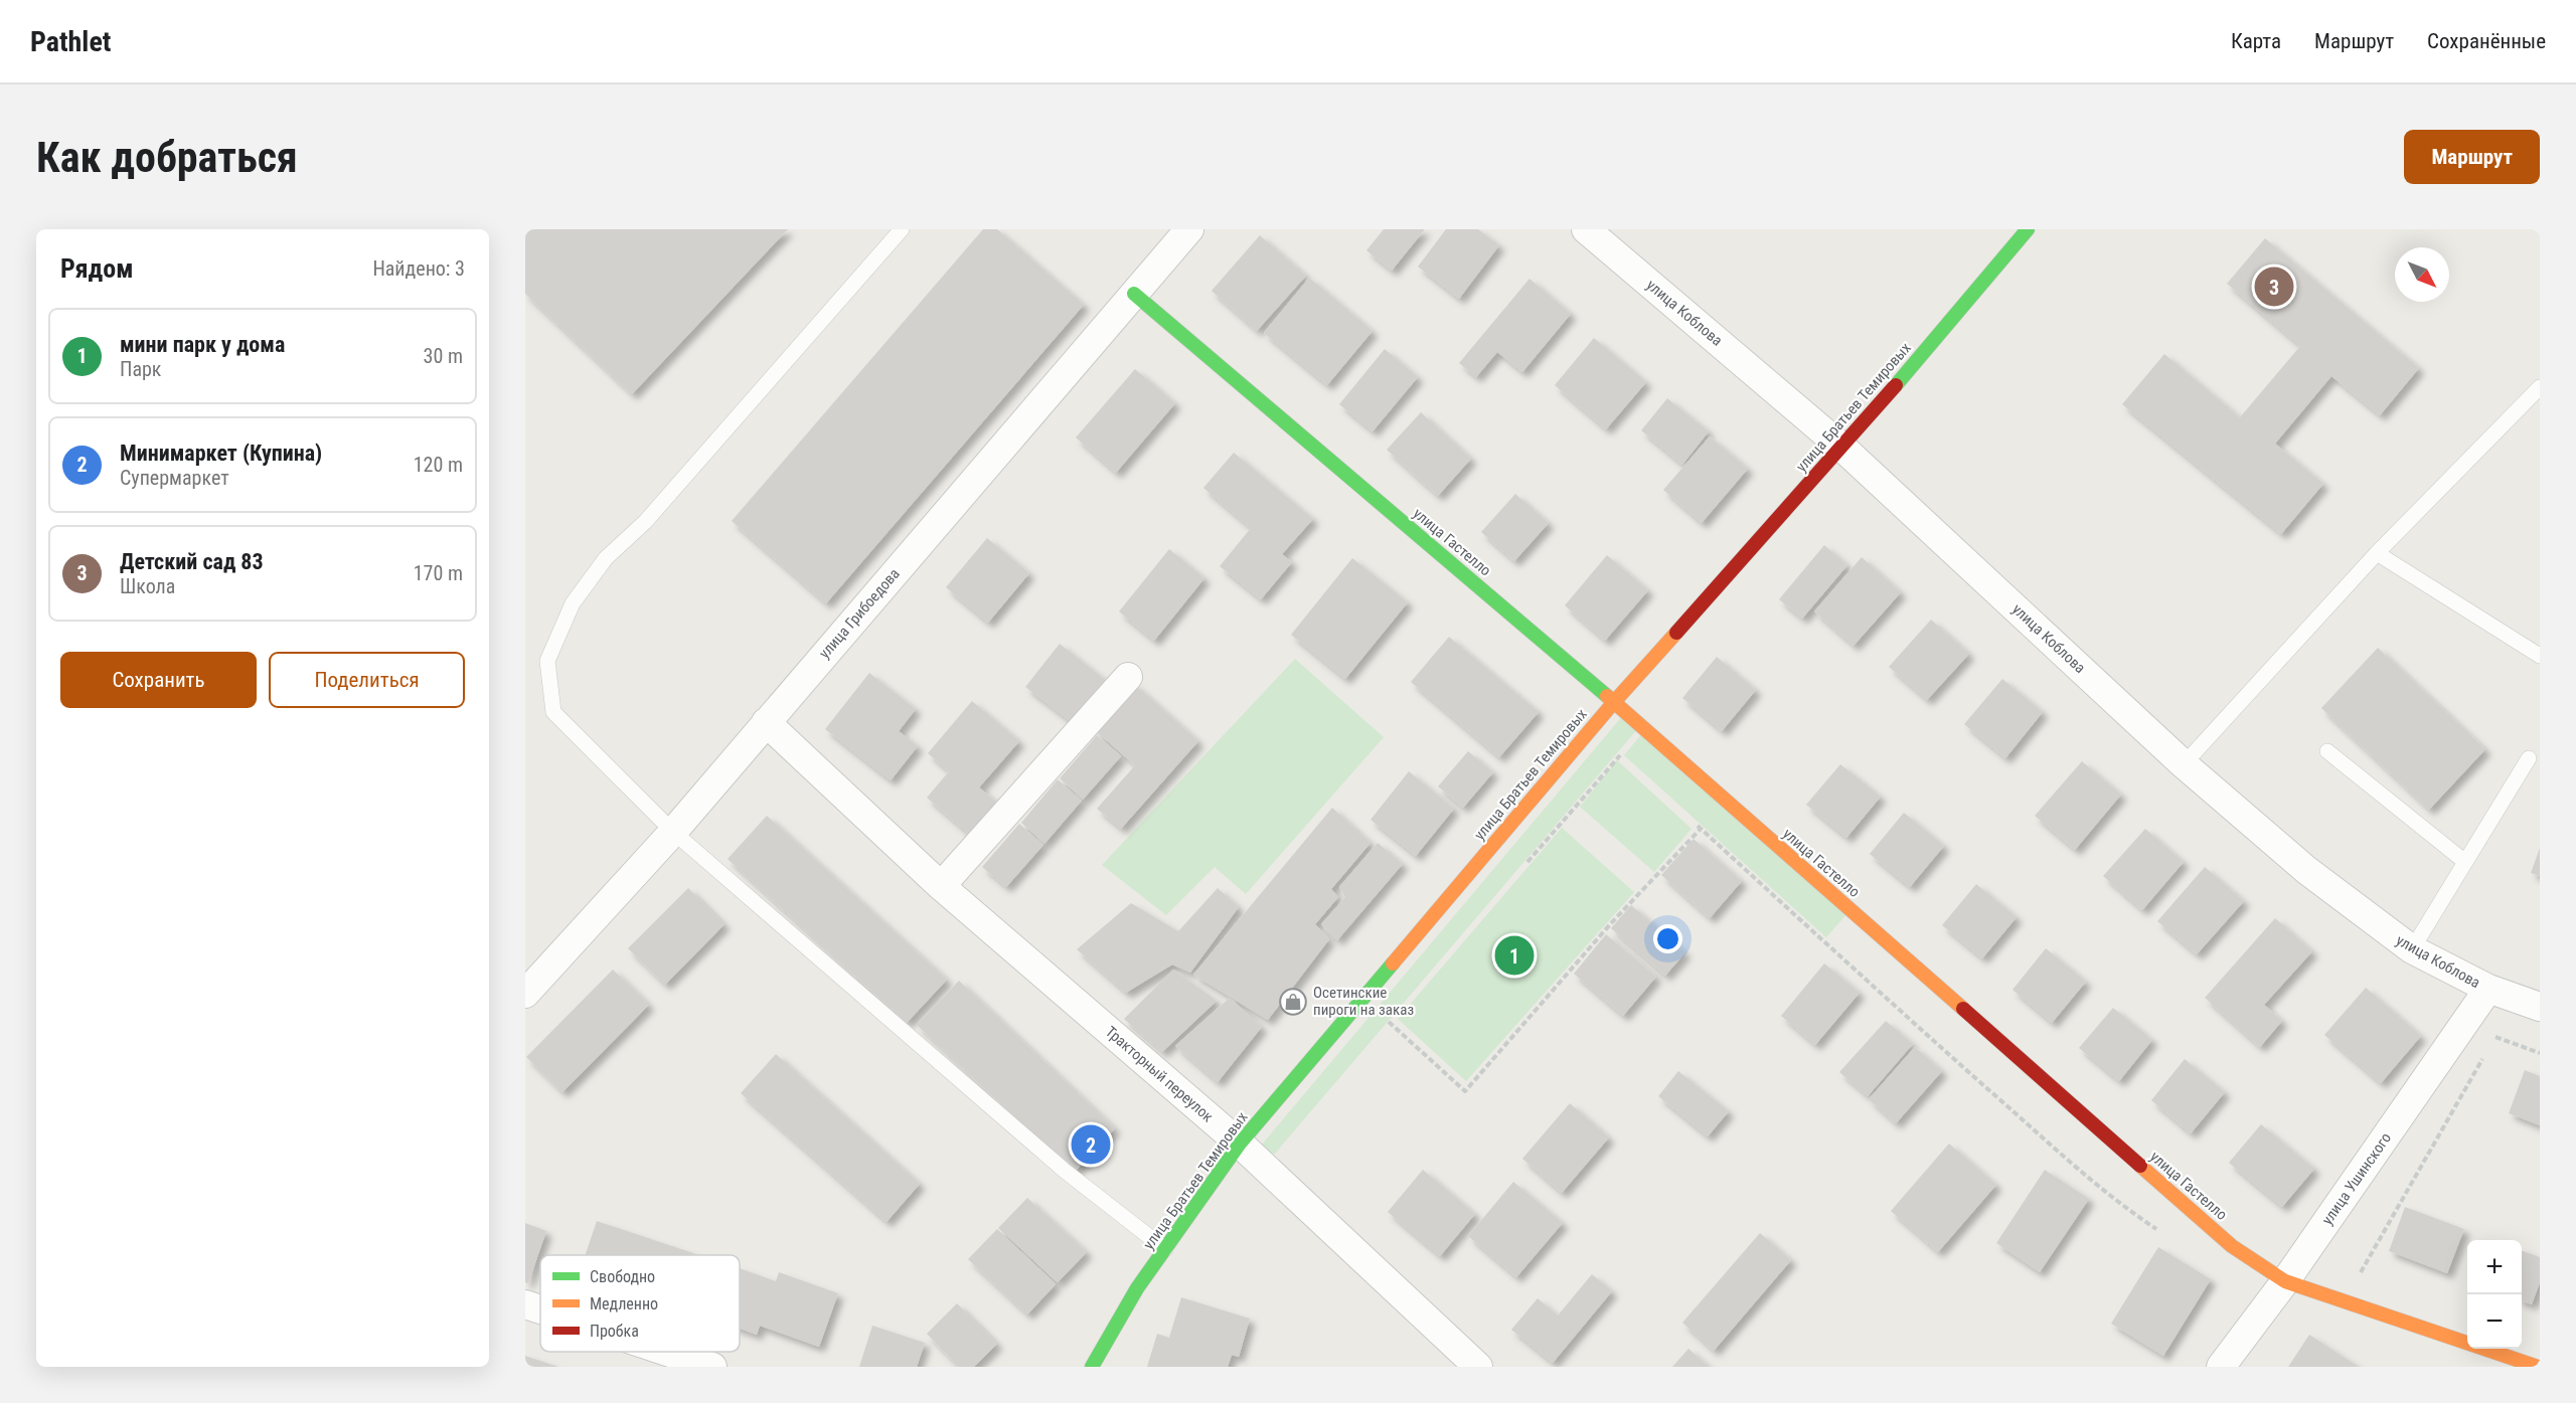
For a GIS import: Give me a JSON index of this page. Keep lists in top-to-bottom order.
{
  "streets": {
    "street": [
      "улица Коблова",
      "улица Братьев Темировых",
      "улица Гастелло",
      "улица Грибоедова",
      "Тракторный переулок",
      "улица Ушинского"
    ]
  },
  "crossings": [
    ["улица Коблова", "улица Братьев Темировых"],
    ["улица Коблова", "улица Ушинского"],
    ["улица Братьев Темировых", "улица Гастелло"],
    ["улица Братьев Темировых", "Тракторный переулок"],
    ["улица Гастелло", "улица Грибоедова"],
    ["улица Гастелло", "улица Ушинского"],
    ["улица Грибоедова", "Тракторный переулок"]
  ],
  "places": {
    "shop": ["Осетинские пироги на заказ"]
  },
  "legend": ["Свободно", "Медленно", "Пробка"],
  "north": "bottom right",
  "page": {
    "header": "Pathlet",
    "nav": ["Карта", "Маршрут", "Сохранённые"],
    "buttons": [
      "Маршрут",
      ["Сохранить", "Поделиться"]
    ],
    "title": "Как добраться",
    "heading": ["Рядом", "Найдено: 3"],
    "pins": ["3", "1", "2"],
    "list": [
      {
        "mark": "1",
        "name": "мини парк у дома",
        "note": "Парк",
        "value": "30 m"
      },
      {
        "mark": "2",
        "name": "Минимаркет (Купина)",
        "note": "Супермаркет",
        "value": "120 m"
      },
      {
        "mark": "3",
        "name": "Детский сад 83",
        "note": "Школа",
        "value": "170 m"
      }
    ],
    "map_buttons": ["+", "−"]
  }
}
